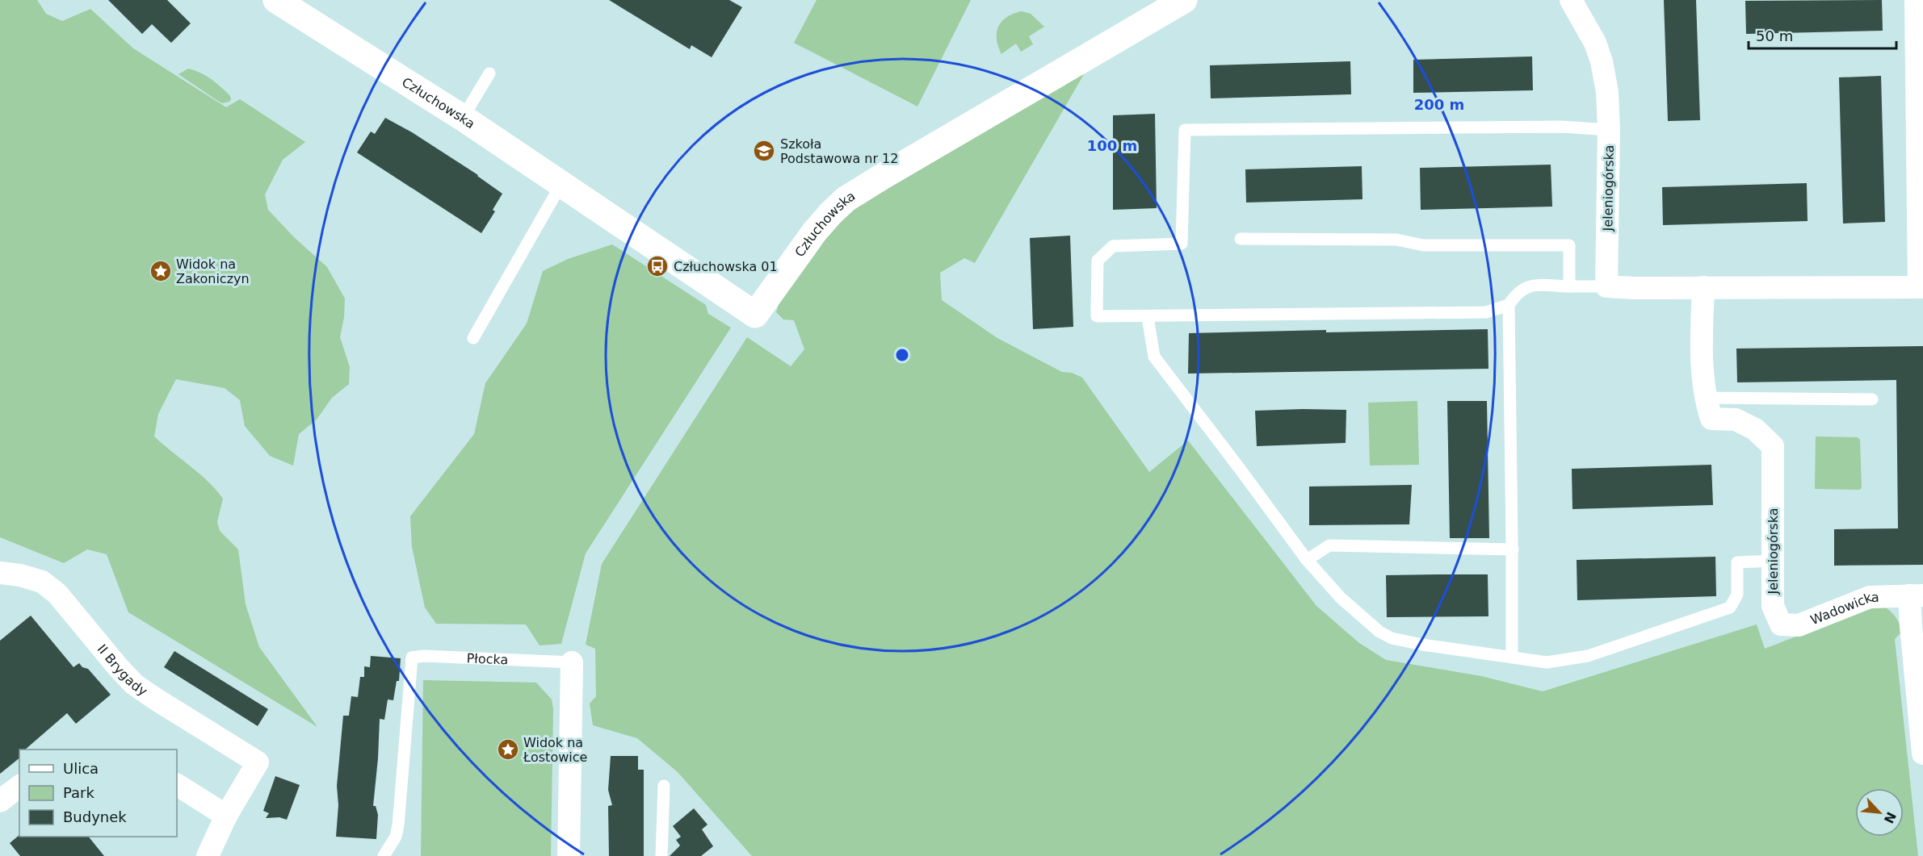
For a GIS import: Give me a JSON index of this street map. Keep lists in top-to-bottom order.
{
  "streets": {
    "street": [
      "Człuchowska",
      "Jeleniogórska",
      "Wadowicka",
      "Płocka",
      "II Brygady"
    ]
  },
  "crossings": [
    ["Jeleniogórska", "Wadowicka"]
  ],
  "places": {
    "school or university": ["Szkoła Podstawowa nr 12"],
    "bus stop": ["Człuchowska 01"],
    "place": ["Widok na Zakoniczyn", "Widok na Łostowice"]
  },
  "legend": ["Ulica", "Park", "Budynek"],
  "scale_bar": "50 m",
  "north": "bottom right",
  "rings": ["200 m", "100 m"]
}
